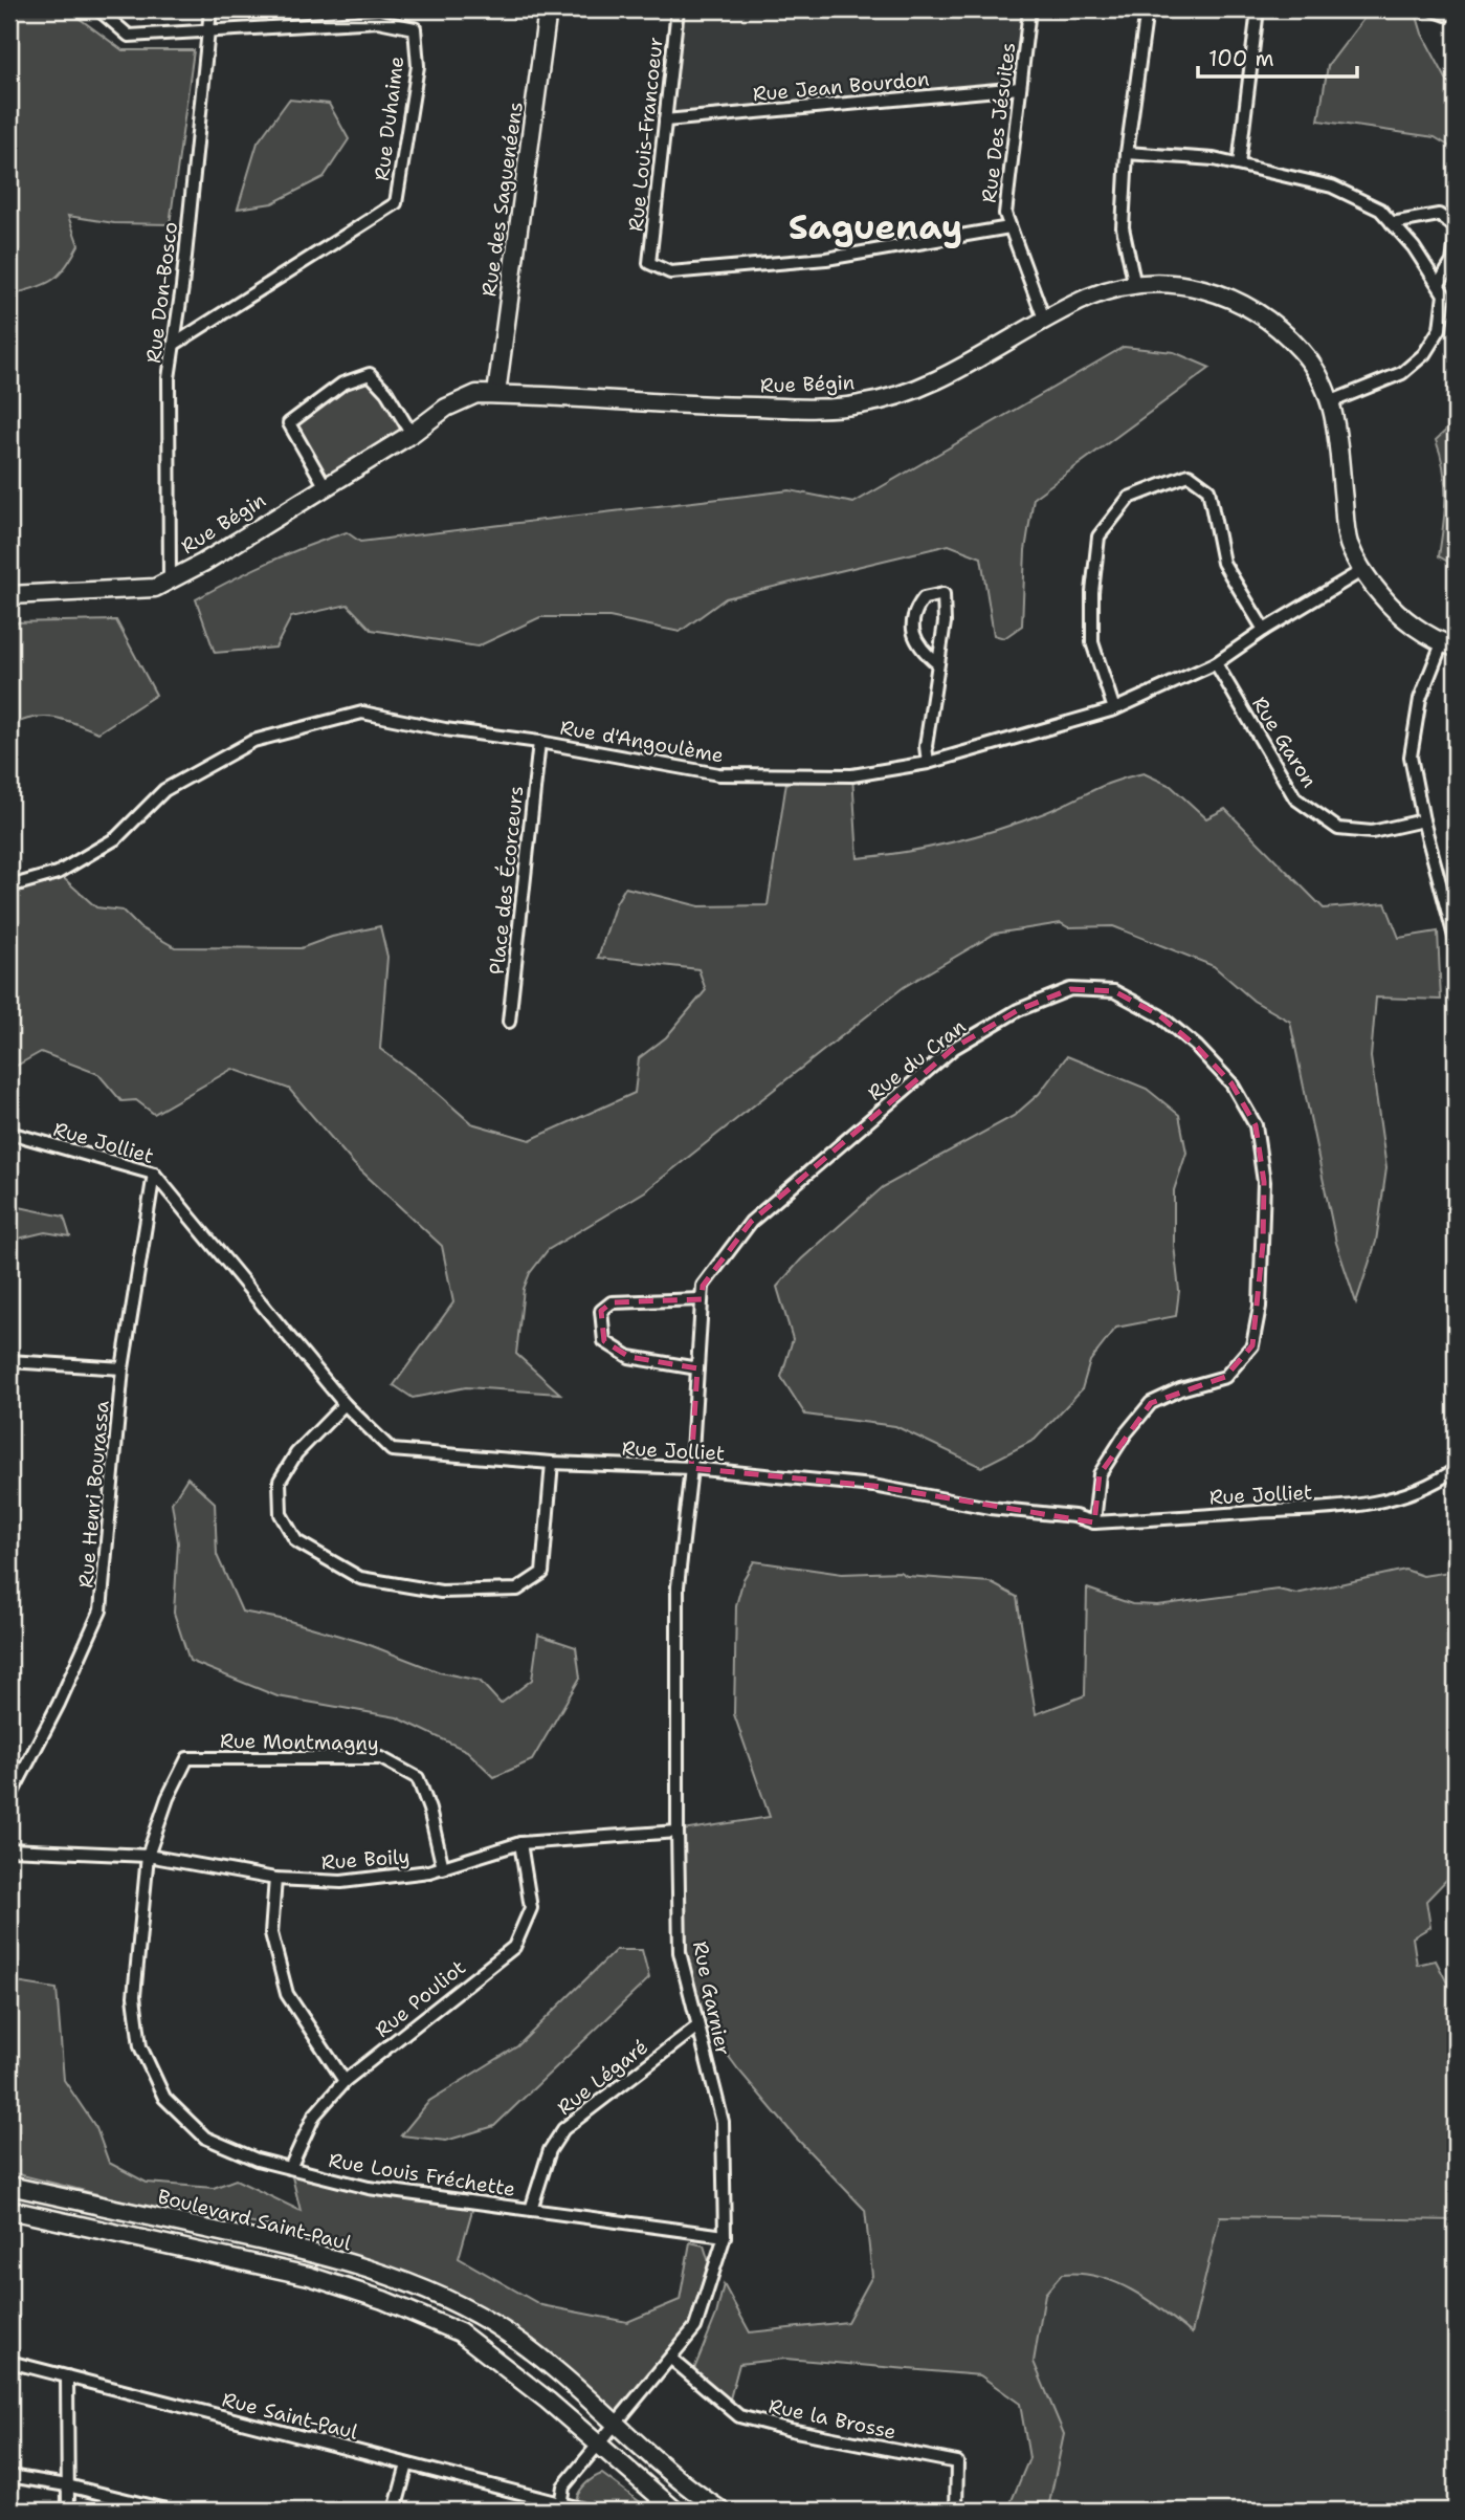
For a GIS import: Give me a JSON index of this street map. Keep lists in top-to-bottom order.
{
  "streets": {
    "street": [
      "Rue Jean Bourdon",
      "Rue Duhaime",
      "Rue Des Jésuites",
      "Rue Louis-Francoeur",
      "Rue des Saguenéens",
      "Rue Don-Bosco",
      "Rue Bégin",
      "Rue d'Angoulème",
      "Rue Garon",
      "Place des Écorceurs",
      "Rue du Cran",
      "Rue Jolliet",
      "Rue Henri Bourassa",
      "Rue Montmagny",
      "Rue Boily",
      "Rue Pouliot",
      "Rue Garnier",
      "Rue Légaré",
      "Rue Louis Fréchette",
      "Boulevard Saint-Paul",
      "Rue Saint-Paul",
      "Rue la Brosse"
    ]
  },
  "crossings": [
    ["Rue Jean Bourdon", "Rue Des Jésuites"],
    ["Rue Jean Bourdon", "Rue Louis-Francoeur"],
    ["Rue Duhaime", "Rue Don-Bosco"],
    ["Rue Des Jésuites", "Rue Louis-Francoeur"],
    ["Rue Des Jésuites", "Rue Bégin"],
    ["Rue des Saguenéens", "Rue Bégin"],
    ["Rue Don-Bosco", "Rue Bégin"],
    ["Rue Bégin", "Rue d'Angoulème"],
    ["Rue d'Angoulème", "Rue Garon"],
    ["Rue d'Angoulème", "Place des Écorceurs"],
    ["Rue du Cran", "Rue Jolliet"],
    ["Rue du Cran", "Rue Garnier"],
    ["Rue Jolliet", "Rue Henri Bourassa"],
    ["Rue Jolliet", "Rue Garnier"],
    ["Rue Montmagny", "Rue Boily"],
    ["Rue Montmagny", "Rue Louis Fréchette"],
    ["Rue Boily", "Rue Pouliot"],
    ["Rue Boily", "Rue Garnier"],
    ["Rue Boily", "Rue Louis Fréchette"],
    ["Rue Pouliot", "Rue Louis Fréchette"],
    ["Rue Garnier", "Rue Légaré"],
    ["Rue Garnier", "Rue Louis Fréchette"],
    ["Rue Garnier", "Boulevard Saint-Paul"],
    ["Rue Garnier", "Rue Saint-Paul"],
    ["Rue Garnier", "Rue la Brosse"],
    ["Rue Légaré", "Rue Louis Fréchette"]
  ],
  "districts": ["Saguenay"],
  "scale_bar": "100 m"
}
